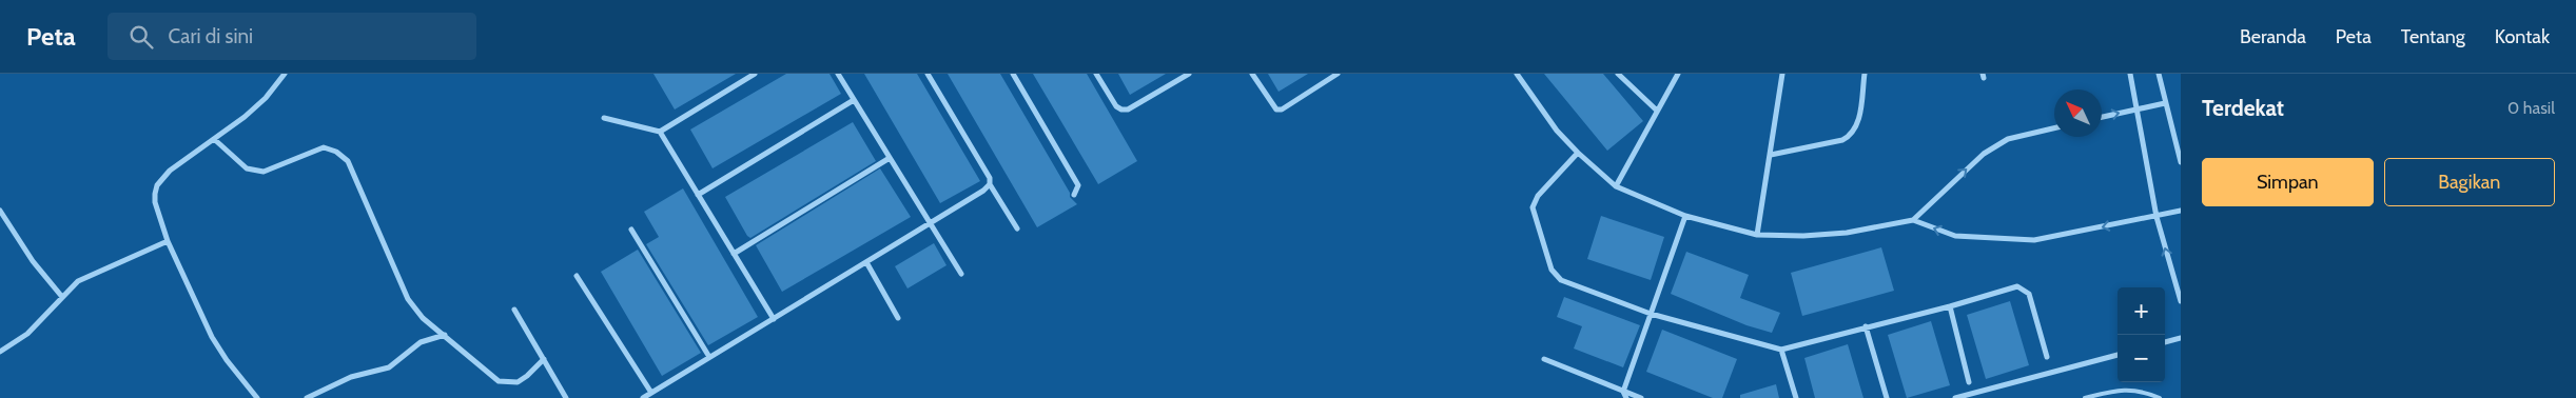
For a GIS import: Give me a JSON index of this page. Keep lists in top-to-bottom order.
{
  "north": "top left",
  "page": {
    "header": "Peta",
    "search": "Cari di sini",
    "nav": [
      "Beranda",
      "Peta",
      "Tentang",
      "Kontak"
    ],
    "heading": ["Terdekat", "0 hasil"],
    "buttons": ["Simpan", "Bagikan"],
    "map_buttons": ["+", "−"]
  }
}
